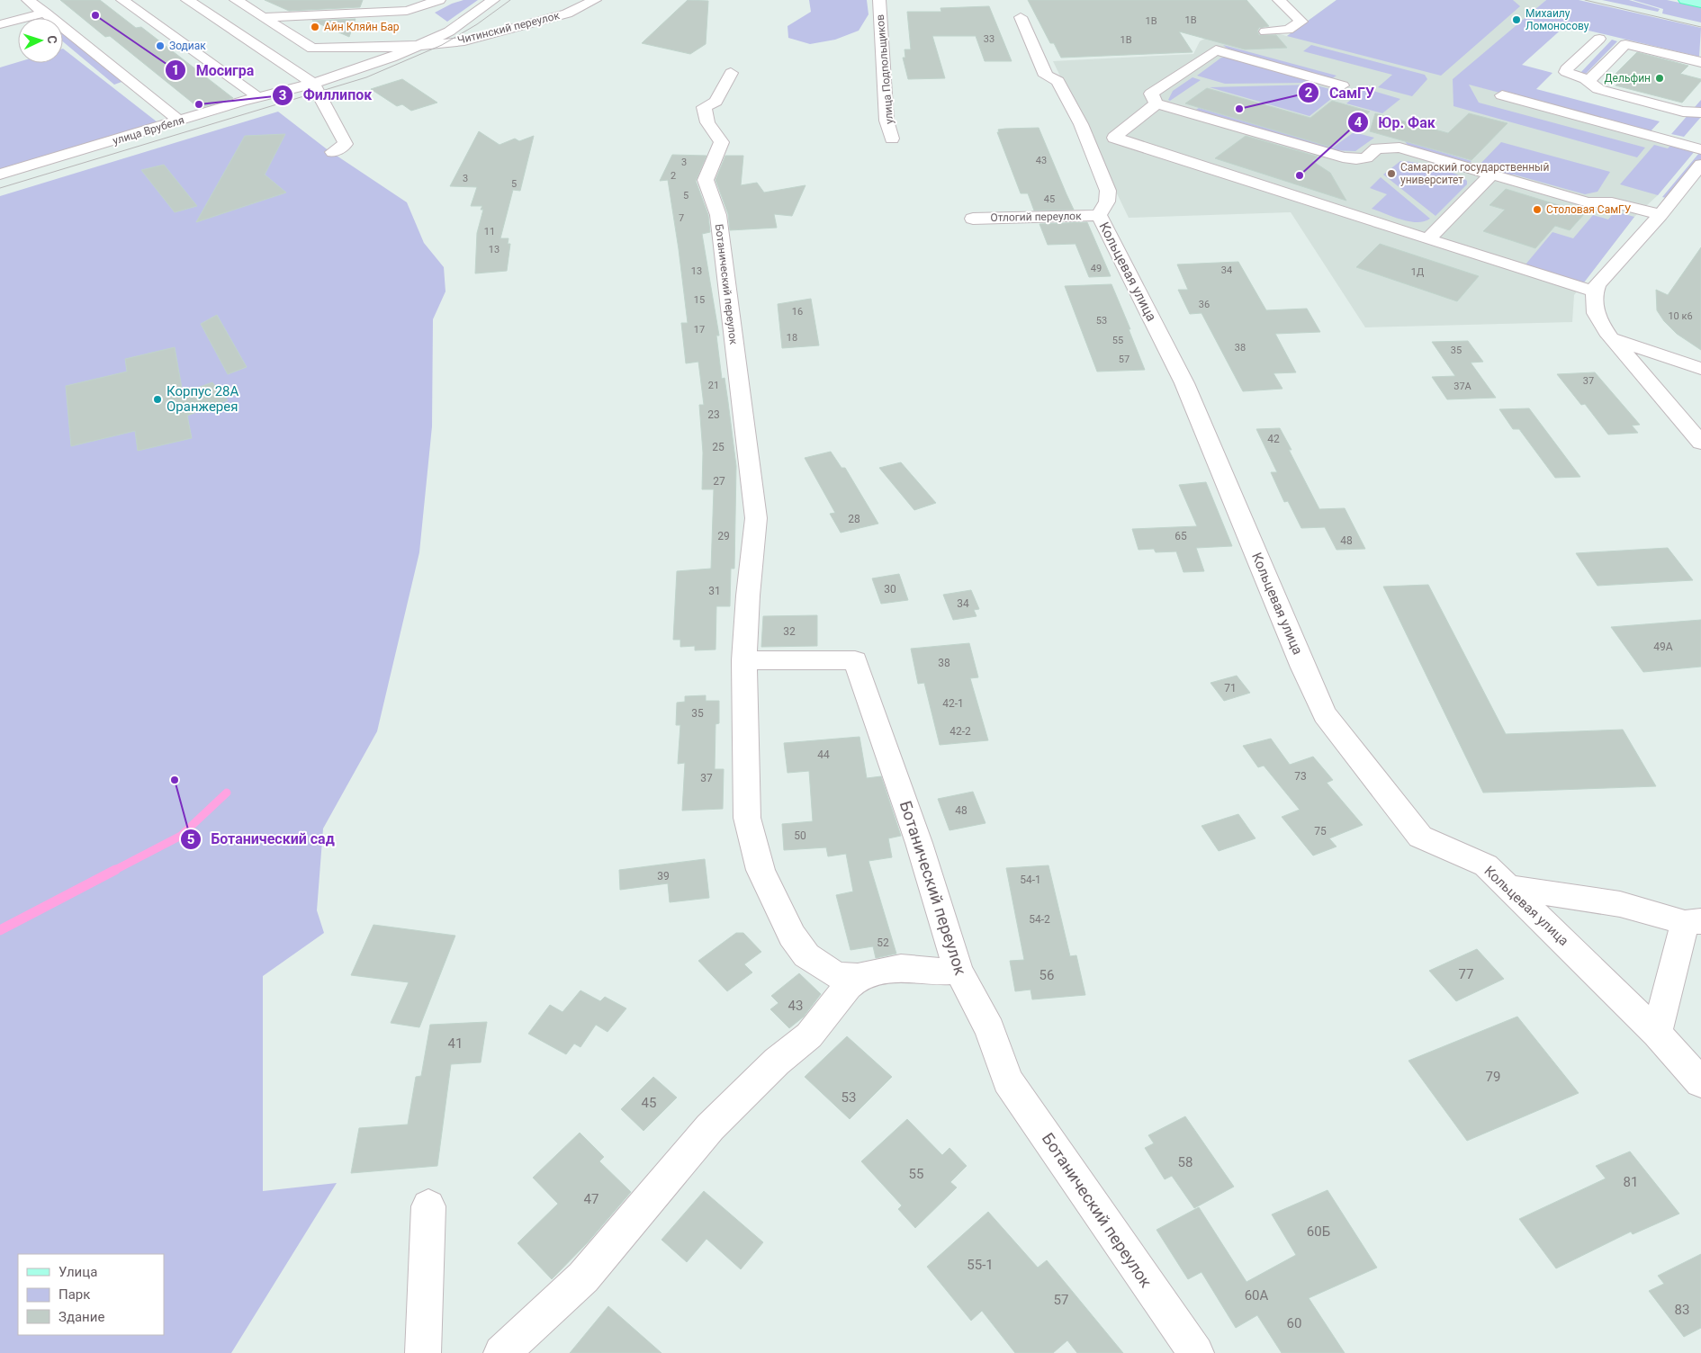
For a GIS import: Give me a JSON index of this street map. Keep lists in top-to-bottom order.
{
  "streets": {
    "street": [
      "Читинский переулок",
      "улица Подпольщиков",
      "улица Врубеля",
      "Отлогий переулок",
      "Кольцевая улица",
      "Ботанический переулок"
    ]
  },
  "crossings": [
    ["Читинский переулок", "улица Врубеля"],
    ["Отлогий переулок", "Кольцевая улица"]
  ],
  "places": [
    "Мосигра",
    "Михаилу Ломоносову",
    "Айн Кляйн Бар",
    "Зодиак",
    "Дельфин",
    "Филлипок",
    "СамГУ",
    "Самарский государственный университет",
    "Юр. Фак",
    "Столовая СамГУ",
    "Корпус 28А Оранжерея",
    "Ботанический сад"
  ],
  "house_numbers": [
    "1В",
    "1В",
    "33",
    "1В",
    "43",
    "3",
    "2",
    "3",
    "5",
    "5",
    "45",
    "7",
    "11",
    "13",
    "49",
    "34",
    "13",
    "1Д",
    "15",
    "36",
    "16",
    "10 к6",
    "53",
    "17",
    "18",
    "55",
    "38",
    "35",
    "57",
    "37",
    "21",
    "37А",
    "23",
    "42",
    "25",
    "27",
    "28",
    "29",
    "65",
    "48",
    "30",
    "31",
    "34",
    "32",
    "49А",
    "38",
    "71",
    "42-1",
    "35",
    "42-2",
    "44",
    "73",
    "37",
    "48",
    "75",
    "50",
    "39",
    "54-1",
    "54-2",
    "52",
    "77",
    "56",
    "43",
    "41",
    "79",
    "53",
    "45",
    "58",
    "55",
    "81",
    "47",
    "60Б",
    "55-1",
    "60А",
    "57",
    "83",
    "60"
  ],
  "legend": ["Улица", "Парк", "Здание"],
  "north": "right"
}
